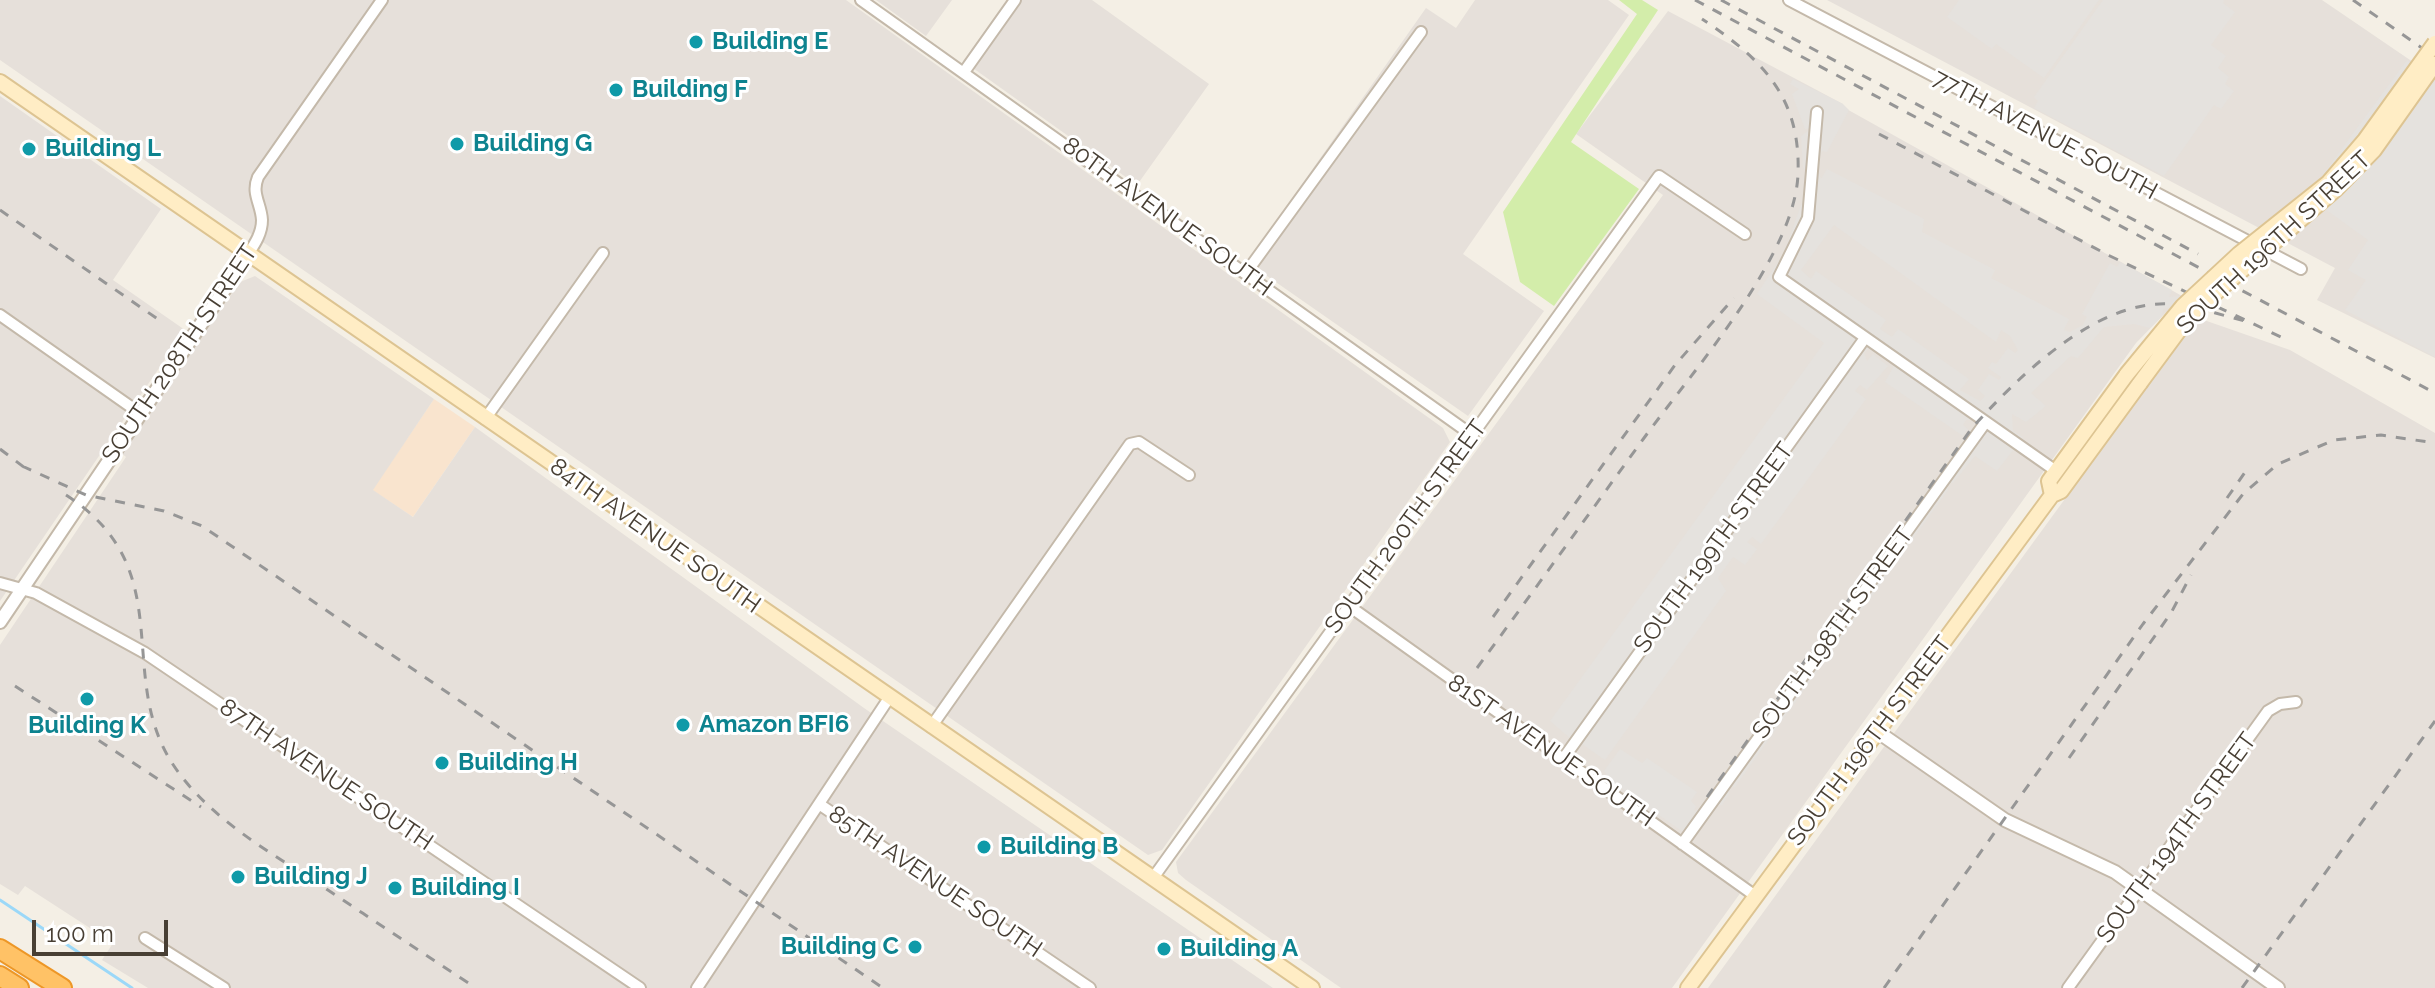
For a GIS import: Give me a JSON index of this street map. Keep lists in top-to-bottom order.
{
  "streets": {
    "main road": ["SOUTH 196TH STREET", "84TH AVENUE SOUTH"],
    "street": [
      "77TH AVENUE SOUTH",
      "80TH AVENUE SOUTH",
      "SOUTH 208TH STREET",
      "SOUTH 200TH STREET",
      "SOUTH 199TH STREET",
      "SOUTH 198TH STREET",
      "81ST AVENUE SOUTH",
      "87TH AVENUE SOUTH",
      "SOUTH 194TH STREET",
      "85TH AVENUE SOUTH"
    ]
  },
  "crossings": [
    ["80TH AVENUE SOUTH", "SOUTH 200TH STREET"],
    ["SOUTH 196TH STREET", "81ST AVENUE SOUTH"],
    ["SOUTH 208TH STREET", "84TH AVENUE SOUTH"],
    ["SOUTH 208TH STREET", "87TH AVENUE SOUTH"],
    ["SOUTH 200TH STREET", "84TH AVENUE SOUTH"],
    ["SOUTH 200TH STREET", "81ST AVENUE SOUTH"],
    ["SOUTH 199TH STREET", "81ST AVENUE SOUTH"],
    ["SOUTH 198TH STREET", "81ST AVENUE SOUTH"]
  ],
  "places": [
    "Building E",
    "Building F",
    "Building G",
    "Building L",
    "Building K",
    "Amazon BFI6",
    "Building H",
    "Building B",
    "Building J",
    "Building I",
    "Building C",
    "Building A"
  ],
  "scale_bar": "100 m"
}
